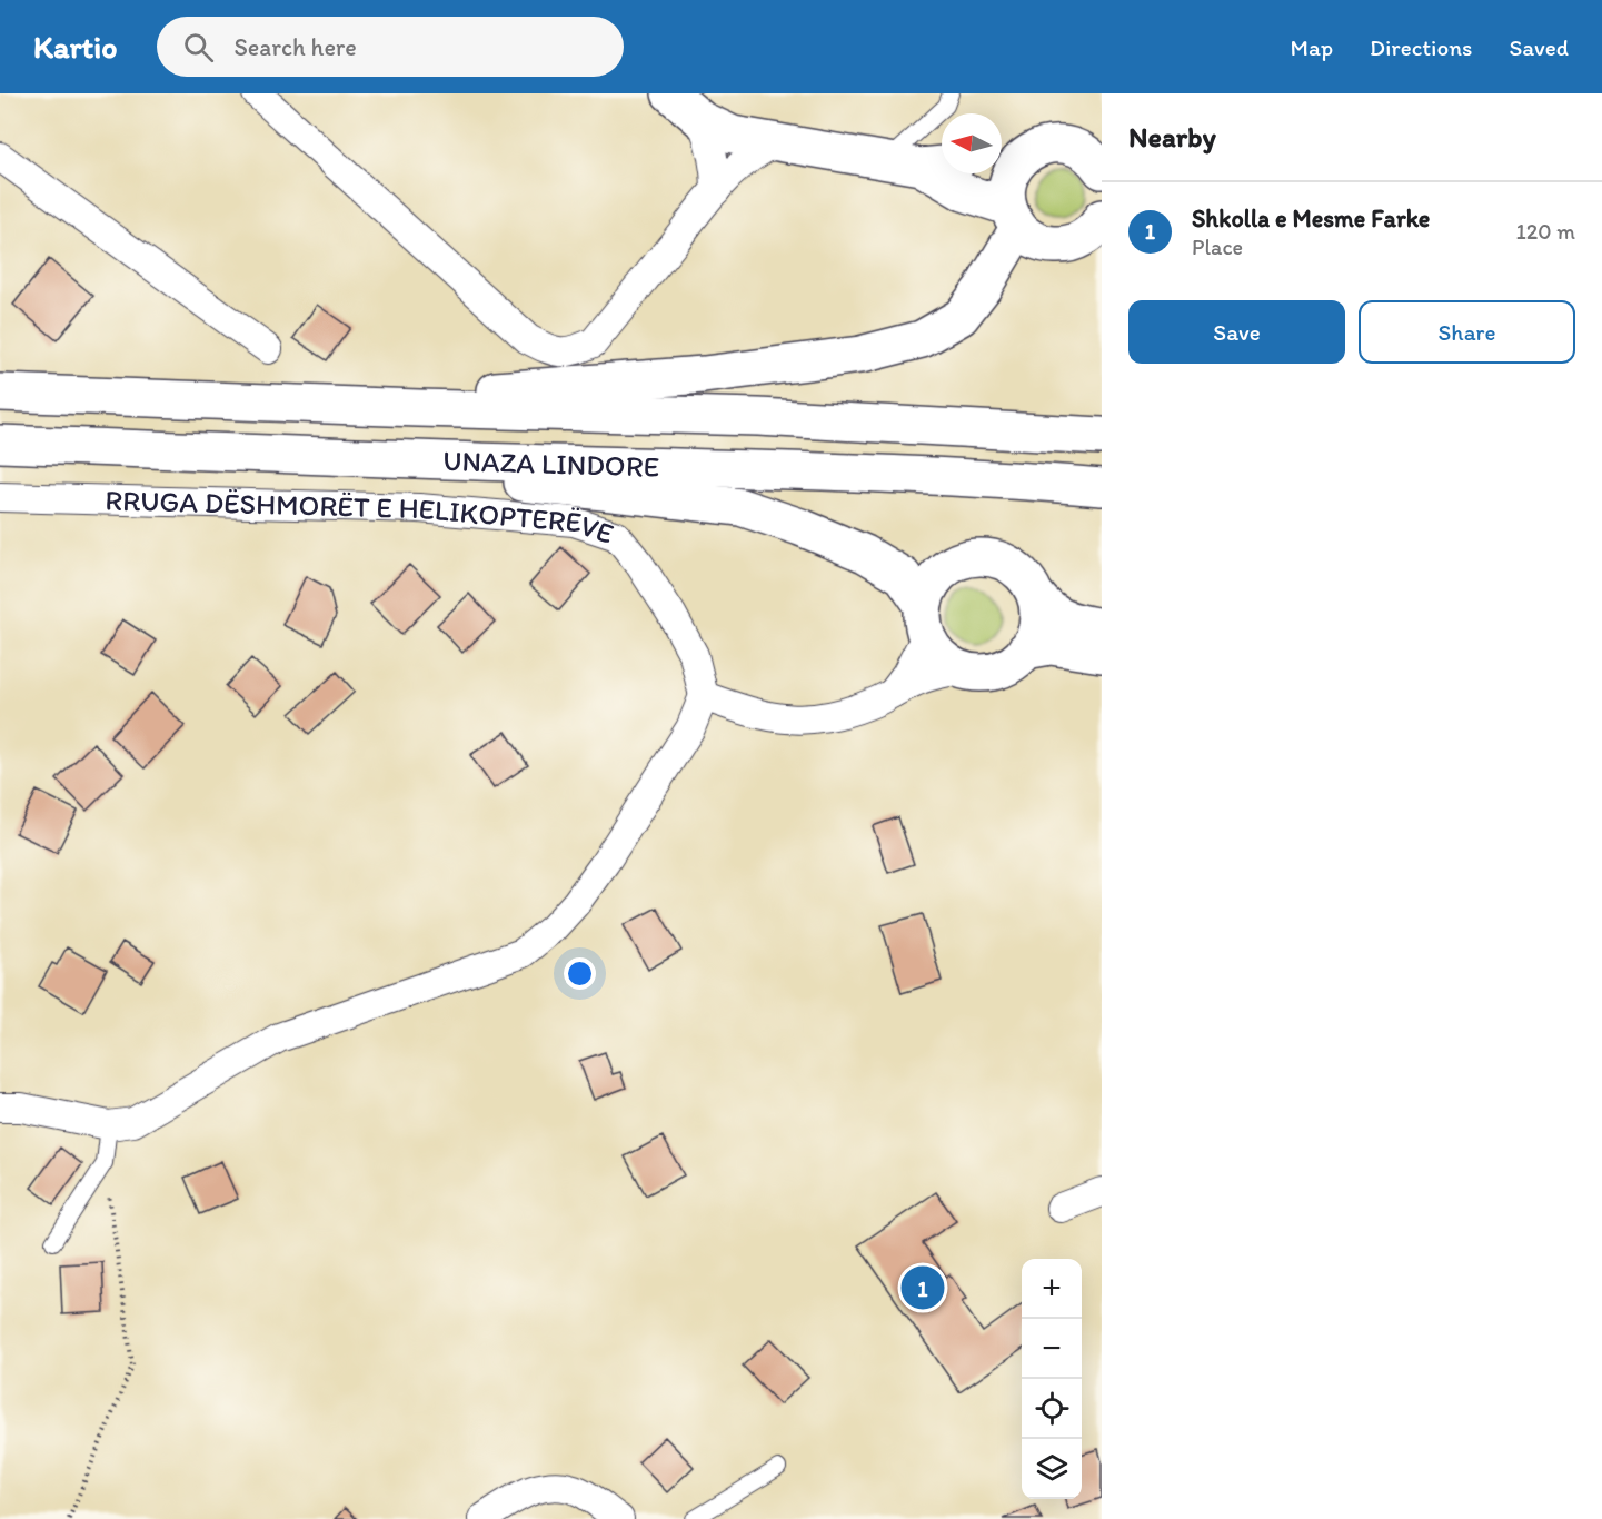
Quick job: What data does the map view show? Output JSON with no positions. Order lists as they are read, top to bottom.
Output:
{
  "streets": {
    "main road": ["UNAZA LINDORE"],
    "street": ["RRUGA DËSHMORËT E HELIKOPTERËVE"]
  },
  "north": "left",
  "page": {
    "header": "Kartio",
    "search": "Search here",
    "nav": ["Map", "Directions", "Saved"],
    "heading": "Nearby",
    "list": [
      {
        "mark": "1",
        "name": "Shkolla e Mesme Farke",
        "note": "Place",
        "value": "120 m"
      }
    ],
    "buttons": ["Save", "Share"],
    "map_buttons": ["+", "−"],
    "pins": "1"
  }
}
